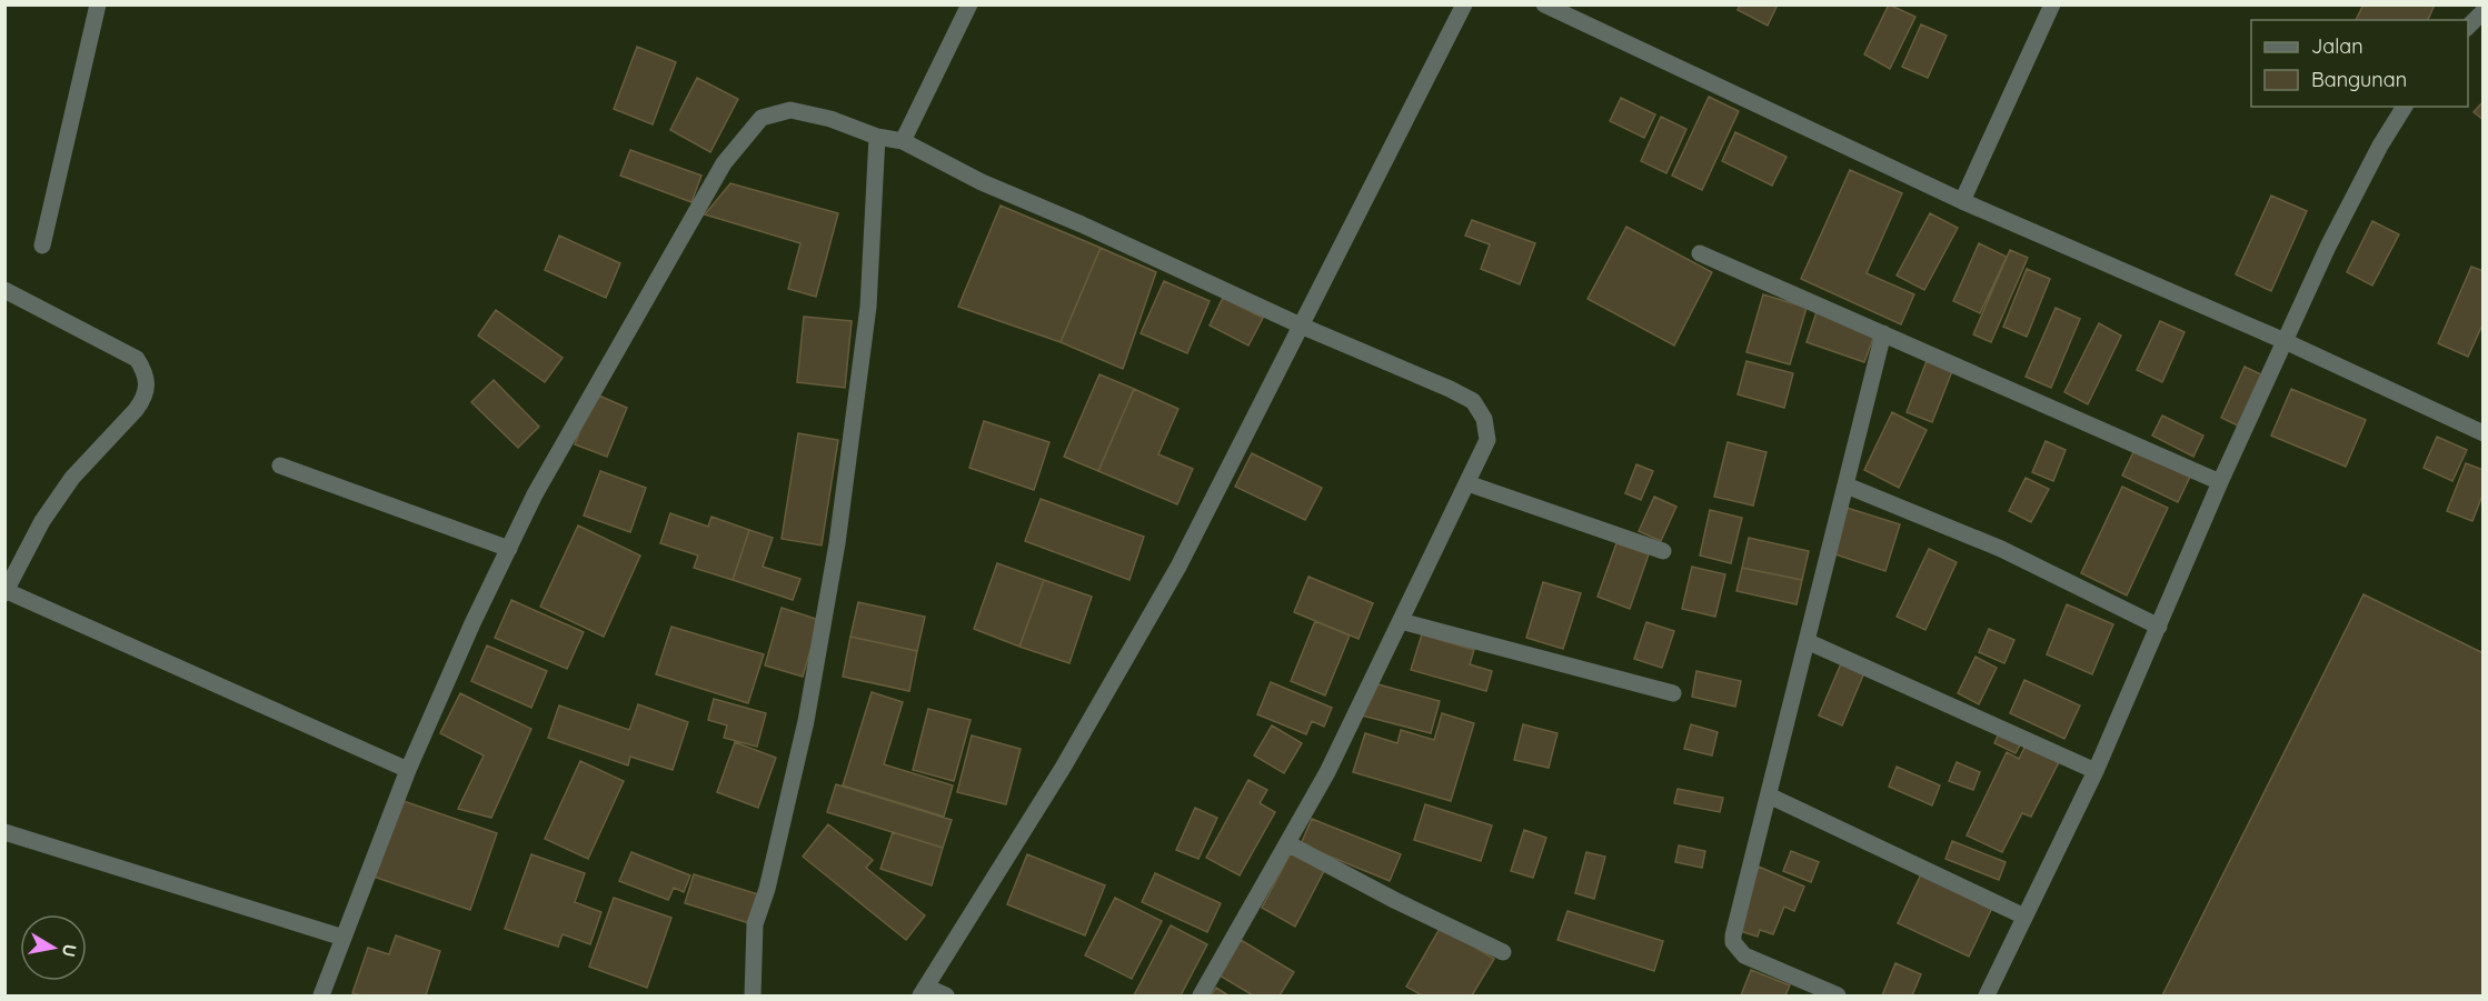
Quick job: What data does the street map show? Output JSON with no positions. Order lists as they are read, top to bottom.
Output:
{
  "legend": ["Jalan", "Bangunan"],
  "north": "right"
}
